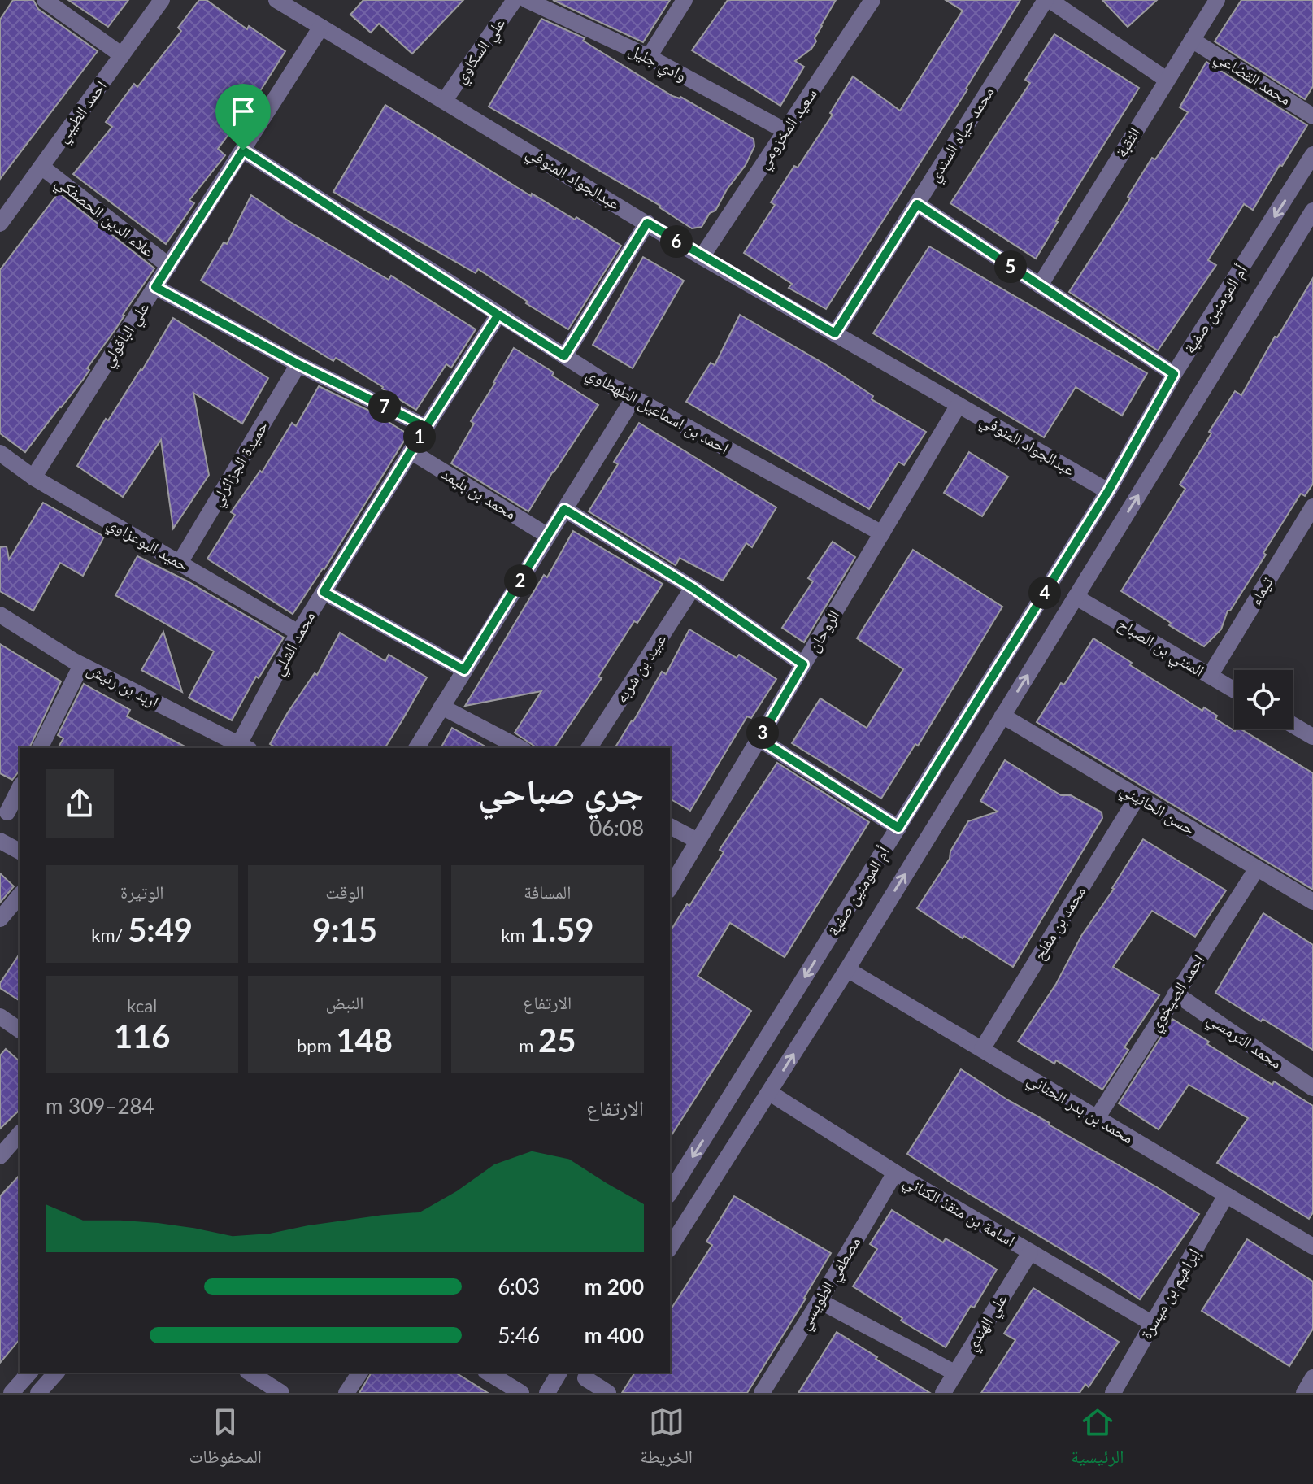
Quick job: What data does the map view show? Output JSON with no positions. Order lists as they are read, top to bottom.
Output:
{
  "streets": {
    "street": [
      "علي السكاوي",
      "وادي جليل",
      "محمد القضاعي",
      "احمد الطيبي",
      "سعيد المخزومي",
      "محمد حياه السندي",
      "الثقبة",
      "عبدالجواد المنوفي",
      "علاء الدين الحصفكي",
      "أم المومنين صفية",
      "علي الباقولي",
      "احمد بن اسماعيل الطهطاوي",
      "حميدة الجزائرلي",
      "محمد بن بليمد",
      "حميد البوعزاوي",
      "تيماء",
      "الروحان",
      "محمد الشلي",
      "المثني بن الصباح",
      "عبيد بن شربه",
      "اربد بن رنيش",
      "حسن الحانيني",
      "محمد بن مفلح",
      "احمد الصيخوي",
      "محمد الترمسي",
      "محمد بن بدر الحناني",
      "اسامة بن منقذ الكناني",
      "مصطفي الطويسي",
      "إبراهيم بن ميسرة",
      "علي الهندي"
    ]
  },
  "crossings": [
    ["علي السكاوي", "عبدالجواد المنوفي"],
    ["وادي جليل", "سعيد المخزومي"],
    ["محمد القضاعي", "الثقبة"],
    ["احمد الطيبي", "علاء الدين الحصفكي"],
    ["سعيد المخزومي", "عبدالجواد المنوفي"],
    ["محمد حياه السندي", "عبدالجواد المنوفي"],
    ["عبدالجواد المنوفي", "أم المومنين صفية"],
    ["عبدالجواد المنوفي", "علي الباقولي"],
    ["عبدالجواد المنوفي", "الروحان"],
    ["علاء الدين الحصفكي", "علي الباقولي"],
    ["أم المومنين صفية", "المثني بن الصباح"],
    ["أم المومنين صفية", "حسن الحانيني"],
    ["أم المومنين صفية", "محمد بن بدر الحناني"],
    ["أم المومنين صفية", "اسامة بن منقذ الكناني"],
    ["علي الباقولي", "احمد بن اسماعيل الطهطاوي"],
    ["علي الباقولي", "حميد البوعزاوي"],
    ["احمد بن اسماعيل الطهطاوي", "الروحان"],
    ["احمد بن اسماعيل الطهطاوي", "محمد الشلي"],
    ["حميدة الجزائرلي", "حميد البوعزاوي"],
    ["محمد بن بليمد", "محمد الشلي"],
    ["حميد البوعزاوي", "محمد الشلي"],
    ["تيماء", "المثني بن الصباح"],
    ["محمد الشلي", "اربد بن رنيش"],
    ["حسن الحانيني", "محمد بن مفلح"],
    ["حسن الحانيني", "احمد الصيخوي"],
    ["محمد بن مفلح", "محمد بن بدر الحناني"],
    ["احمد الصيخوي", "محمد الترمسي"],
    ["احمد الصيخوي", "محمد بن بدر الحناني"],
    ["محمد بن بدر الحناني", "إبراهيم بن ميسرة"],
    ["اسامة بن منقذ الكناني", "مصطفي الطويسي"],
    ["اسامة بن منقذ الكناني", "إبراهيم بن ميسرة"],
    ["اسامة بن منقذ الكناني", "علي الهندي"]
  ],
  "page": {
    "pins": [
      "6",
      "5",
      "7",
      "1",
      "2",
      "4",
      "3"
    ],
    "heading": ["جري صباحي", "06:08"],
    "stats": [
      ["المسافة", "1.59 km"],
      ["الوقت", "9:15"],
      ["الوتيرة", "5:49 /km"],
      ["الارتفاع", "25 m"],
      ["النبض", "148 bpm"],
      ["kcal", "116"]
    ],
    "chart": ["الارتفاع", "284–309 m"],
    "list": [
      {
        "name": "200 m",
        "note": "6:03"
      },
      {
        "name": "400 m",
        "note": "5:46"
      }
    ],
    "tabs": ["الرئيسية", "الخريطة", "المحفوظات"]
  }
}
